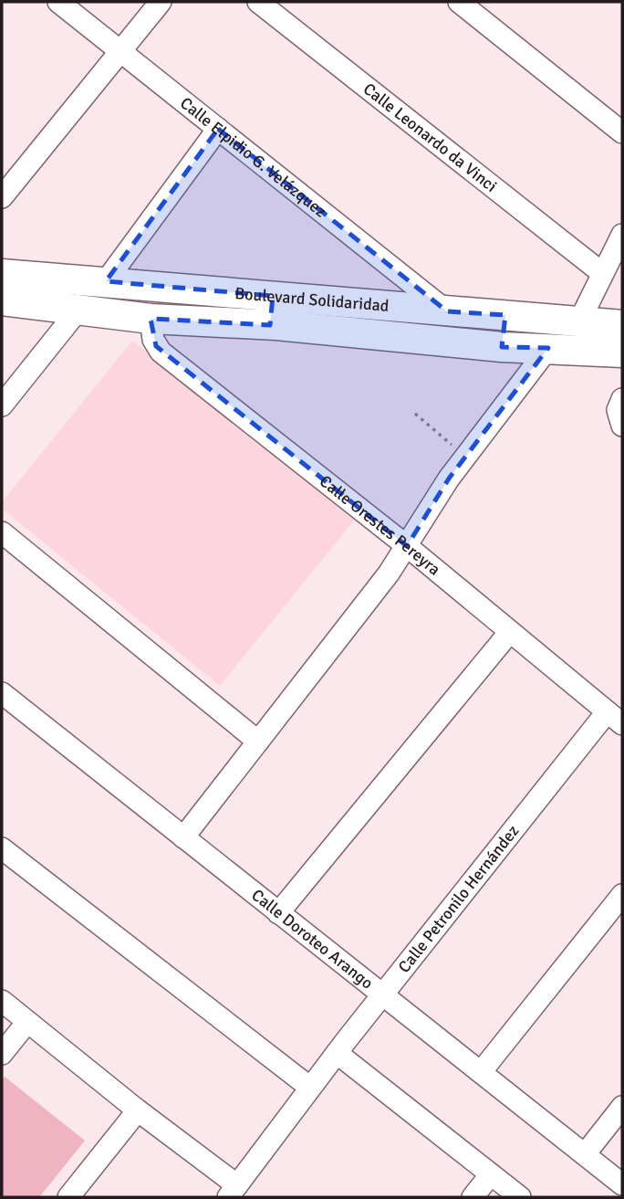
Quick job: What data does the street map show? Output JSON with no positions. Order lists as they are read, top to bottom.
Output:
{
  "streets": {
    "main road": ["Boulevard Solidaridad"],
    "street": [
      "Calle Leonardo da Vinci",
      "Calle Elpidio G. Velázquez",
      "Calle Orestes Pereyra",
      "Calle Petronilo Hernández",
      "Calle Doroteo Arango"
    ]
  },
  "crossings": [
    ["Calle Elpidio G. Velázquez", "Boulevard Solidaridad"],
    ["Boulevard Solidaridad", "Calle Orestes Pereyra"],
    ["Calle Orestes Pereyra", "Calle Petronilo Hernández"],
    ["Calle Petronilo Hernández", "Calle Doroteo Arango"]
  ]
}
